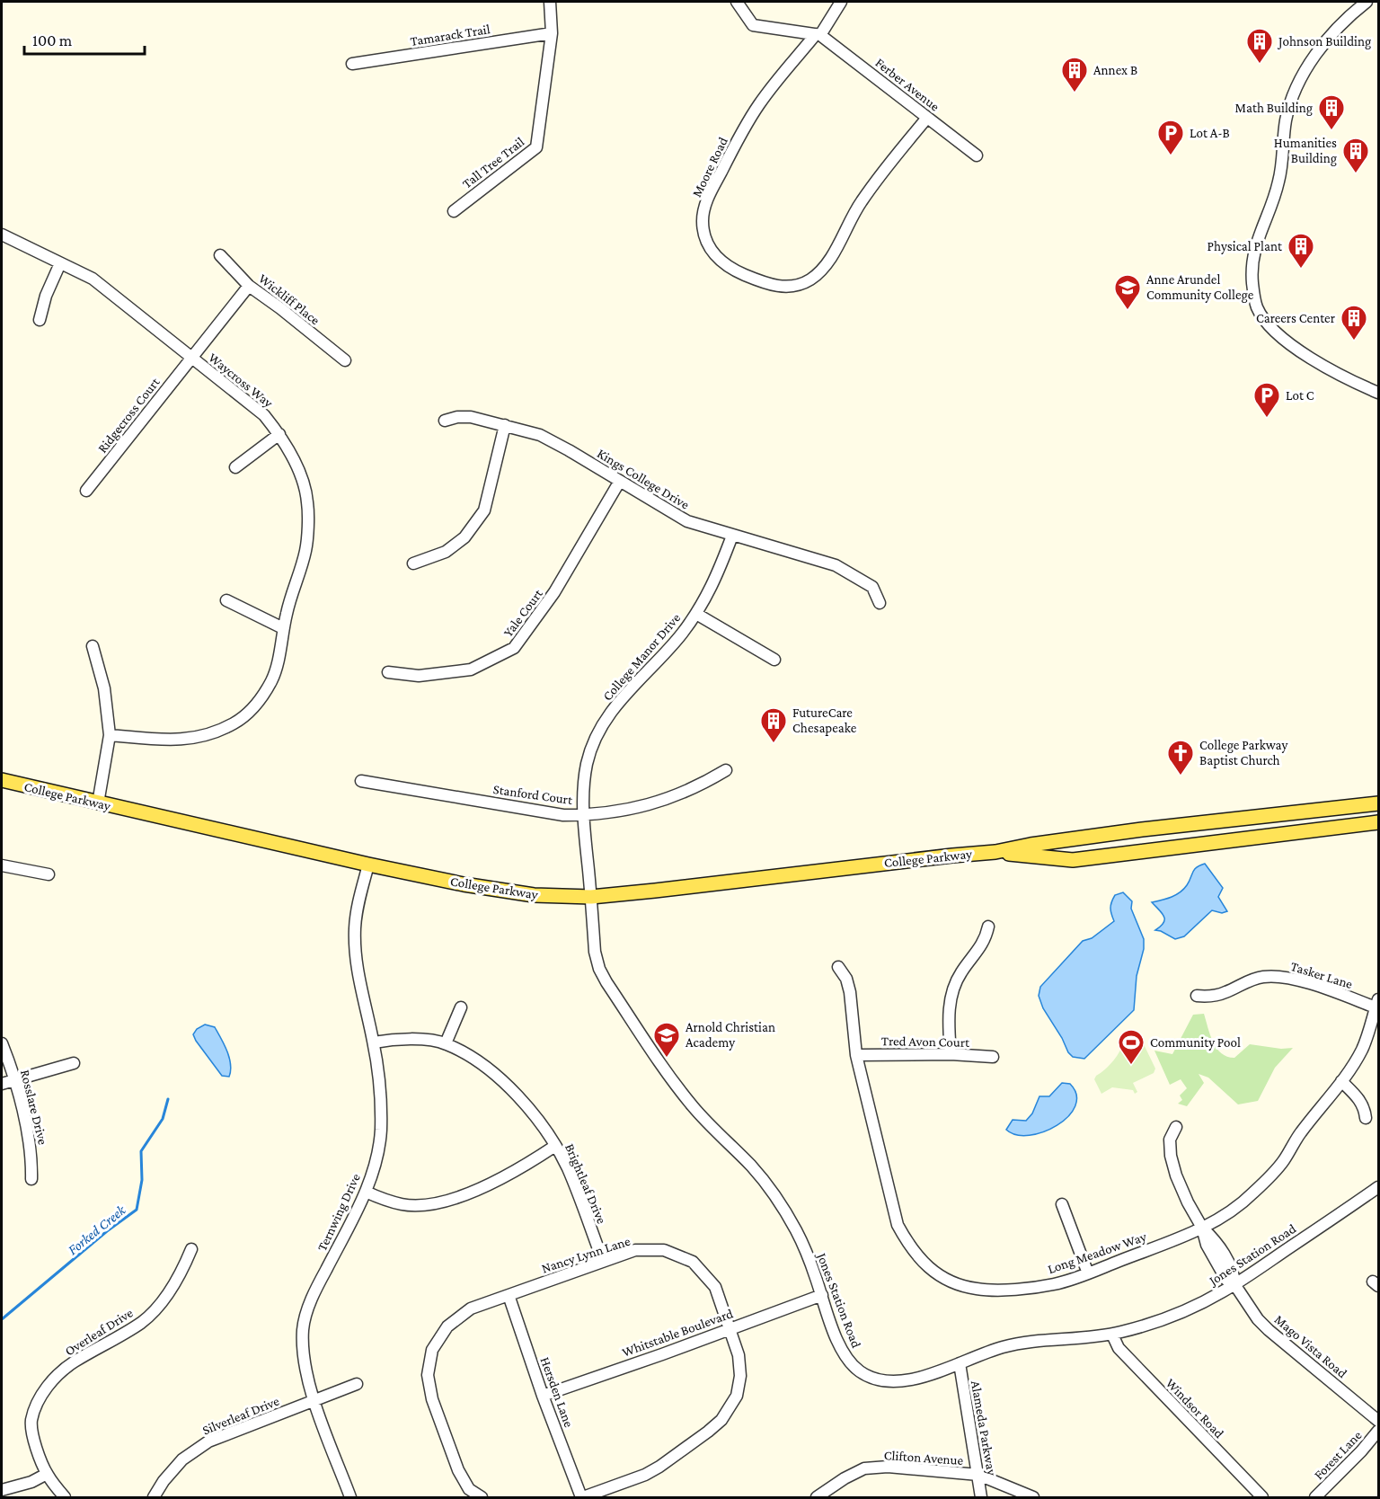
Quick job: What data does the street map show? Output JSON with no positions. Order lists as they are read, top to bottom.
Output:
{
  "streets": {
    "main road": ["College Parkway"],
    "street": [
      "Tamarack Trail",
      "Ferber Avenue",
      "Tall Tree Trail",
      "Moore Road",
      "Wickliff Place",
      "Waycross Way",
      "Ridgecross Court",
      "Kings College Drive",
      "Yale Court",
      "College Manor Drive",
      "Stanford Court",
      "Tasker Lane",
      "Tred Avon Court",
      "Rosslare Drive",
      "Brightleaf Drive",
      "Ternwing Drive",
      "Long Meadow Way",
      "Nancy Lynn Lane",
      "Jones Station Road",
      "Overleaf Drive",
      "Whitstable Boulevard",
      "Mago Vista Road",
      "Hersden Lane",
      "Windsor Road",
      "Silverleaf Drive",
      "Alameda Parkway",
      "Forest Lane",
      "Clifton Avenue"
    ]
  },
  "crossings": [
    ["Tamarack Trail", "Tall Tree Trail"],
    ["Ferber Avenue", "Moore Road"],
    ["Wickliff Place", "Ridgecross Court"],
    ["Waycross Way", "Ridgecross Court"],
    ["Kings College Drive", "Yale Court"],
    ["Kings College Drive", "College Manor Drive"],
    ["College Manor Drive", "Stanford Court"],
    ["College Manor Drive", "College Parkway"],
    ["College Manor Drive", "Jones Station Road"],
    ["College Parkway", "Ternwing Drive"],
    ["College Parkway", "Jones Station Road"],
    ["Tasker Lane", "Long Meadow Way"],
    ["Tred Avon Court", "Long Meadow Way"],
    ["Brightleaf Drive", "Ternwing Drive"],
    ["Brightleaf Drive", "Nancy Lynn Lane"],
    ["Ternwing Drive", "Silverleaf Drive"],
    ["Long Meadow Way", "Mago Vista Road"],
    ["Nancy Lynn Lane", "Whitstable Boulevard"],
    ["Nancy Lynn Lane", "Hersden Lane"],
    ["Jones Station Road", "Whitstable Boulevard"],
    ["Jones Station Road", "Mago Vista Road"],
    ["Jones Station Road", "Windsor Road"],
    ["Jones Station Road", "Alameda Parkway"],
    ["Whitstable Boulevard", "Hersden Lane"],
    ["Alameda Parkway", "Clifton Avenue"]
  ],
  "water": ["Forked Creek"],
  "places": {
    "building": [
      "Johnson Building",
      "Annex B",
      "Math Building",
      "Humanities Building",
      "Physical Plant",
      "Careers Center",
      "FutureCare Chesapeake"
    ],
    "parking": ["Lot A-B", "Lot C"],
    "school or university": ["Anne Arundel Community College", "Arnold Christian Academy"],
    "church": ["College Parkway Baptist Church"],
    "sports": ["Community Pool"]
  },
  "scale_bar": "100 m"
}
